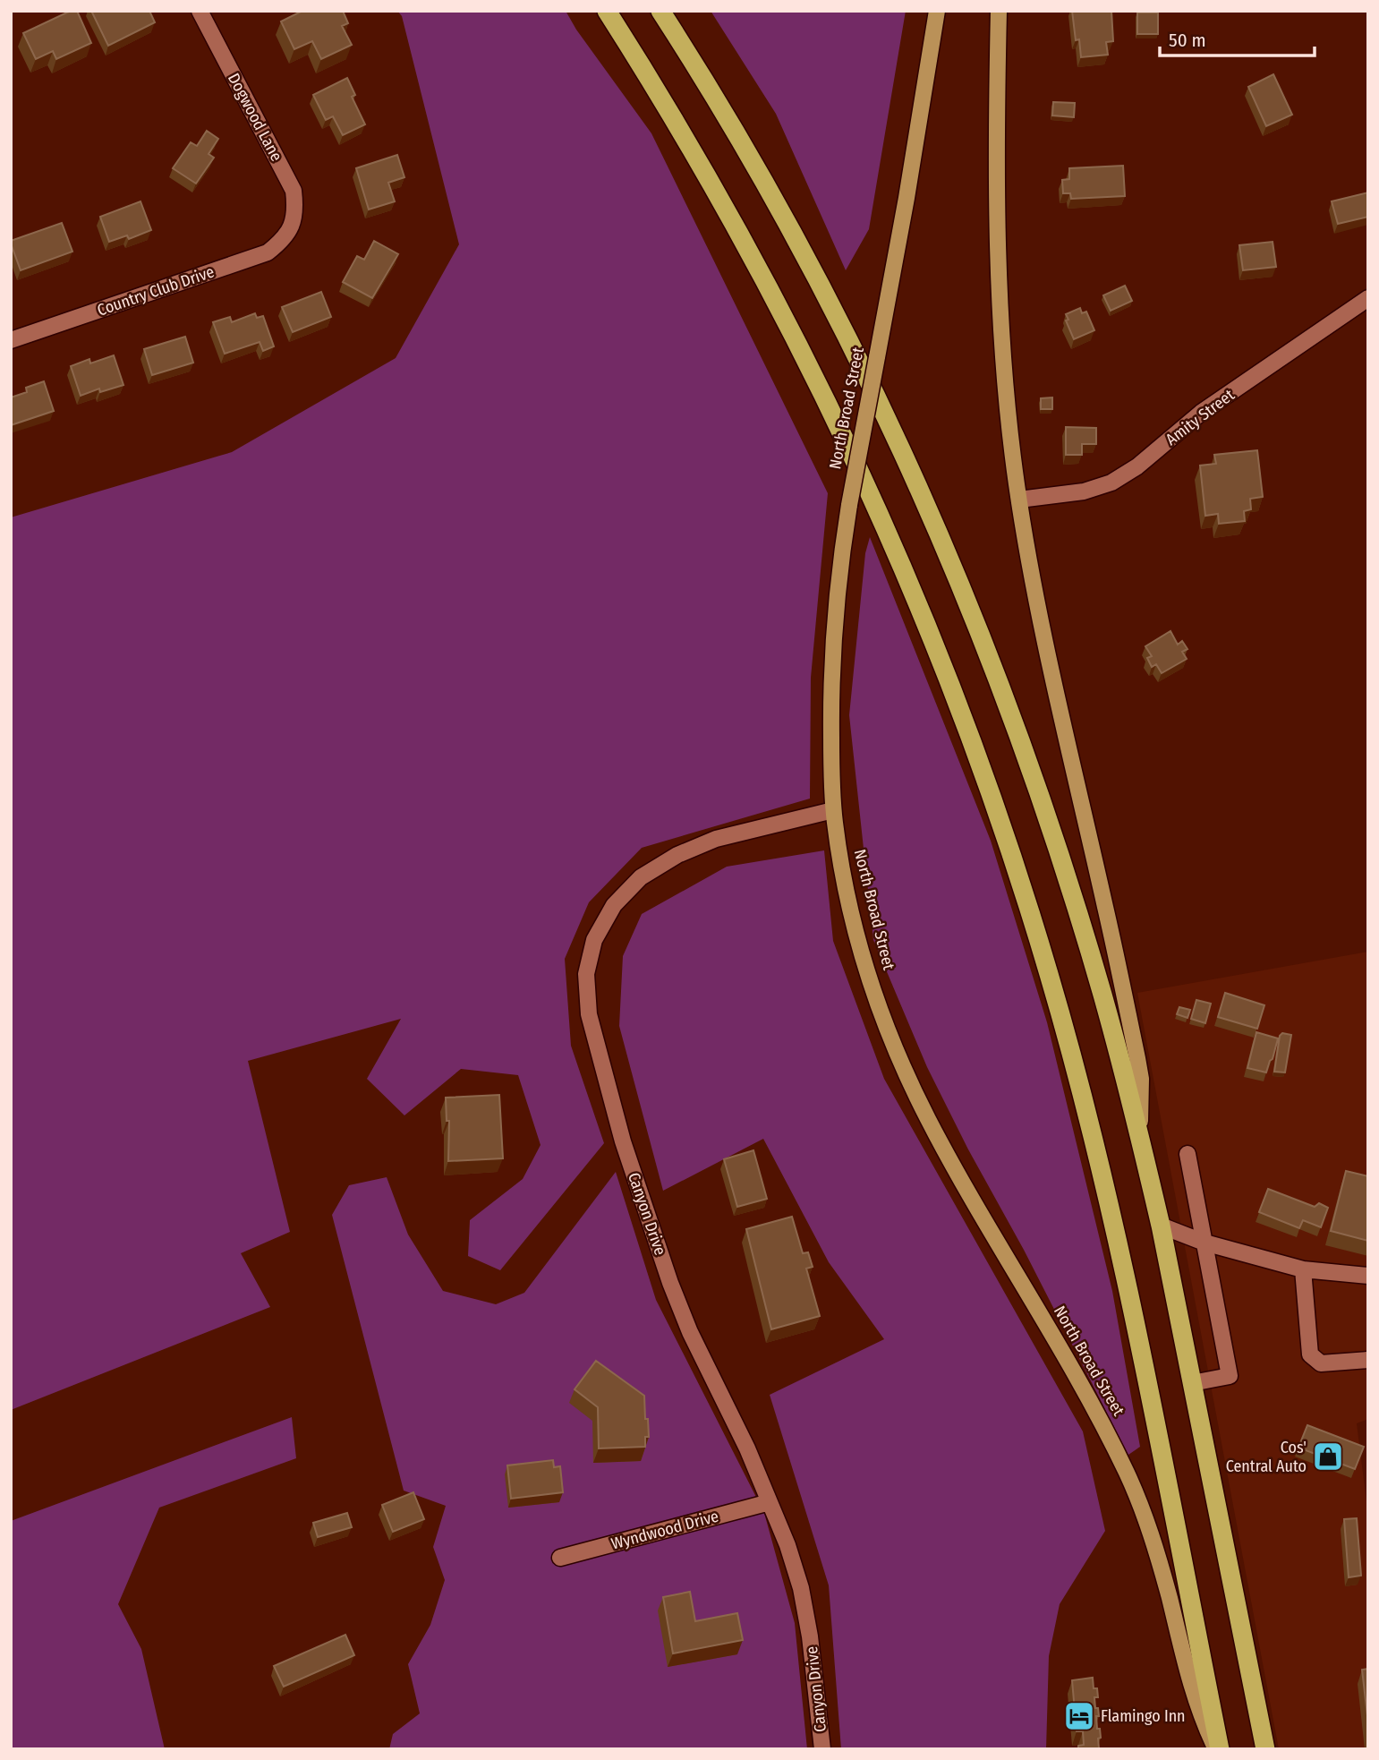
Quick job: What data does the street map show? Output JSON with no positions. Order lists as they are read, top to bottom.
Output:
{
  "streets": {
    "main road": ["North Broad Street"],
    "street": [
      "Dogwood Lane",
      "Country Club Drive",
      "Amity Street",
      "Canyon Drive",
      "Wyndwood Drive"
    ]
  },
  "crossings": [
    ["Dogwood Lane", "Country Club Drive"],
    ["North Broad Street", "Canyon Drive"],
    ["Canyon Drive", "Wyndwood Drive"]
  ],
  "places": {
    "shop": ["Cos' Central Auto"],
    "hotel": ["Flamingo Inn"]
  },
  "scale_bar": "50 m"
}
